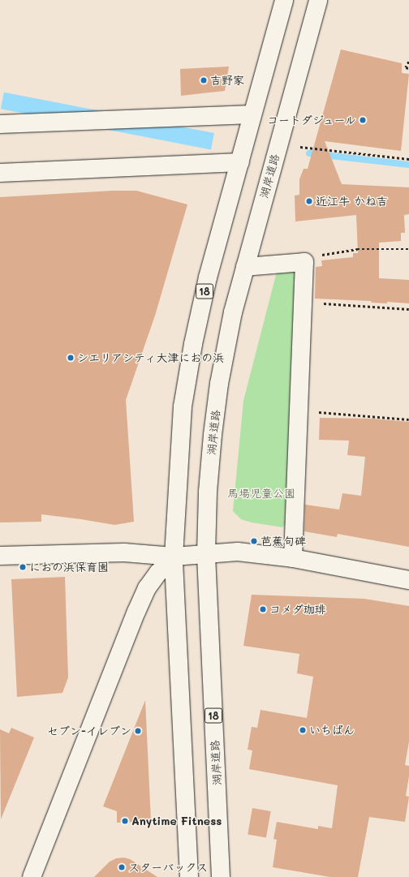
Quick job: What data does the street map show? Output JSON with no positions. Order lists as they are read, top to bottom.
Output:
{
  "streets": {
    "main road": ["湖岸道路", "18"]
  },
  "parks": ["馬場児童公園"],
  "places": [
    "吉野家",
    "コートダジュール",
    "近江牛 かね吉",
    "シエリアシティ大津におの浜",
    "芭蕉句碑",
    "におの浜保育園",
    "コメダ珈琲",
    "いちばん",
    "セブン-イレブン",
    "Anytime Fitness",
    "スターバックス"
  ]
}
